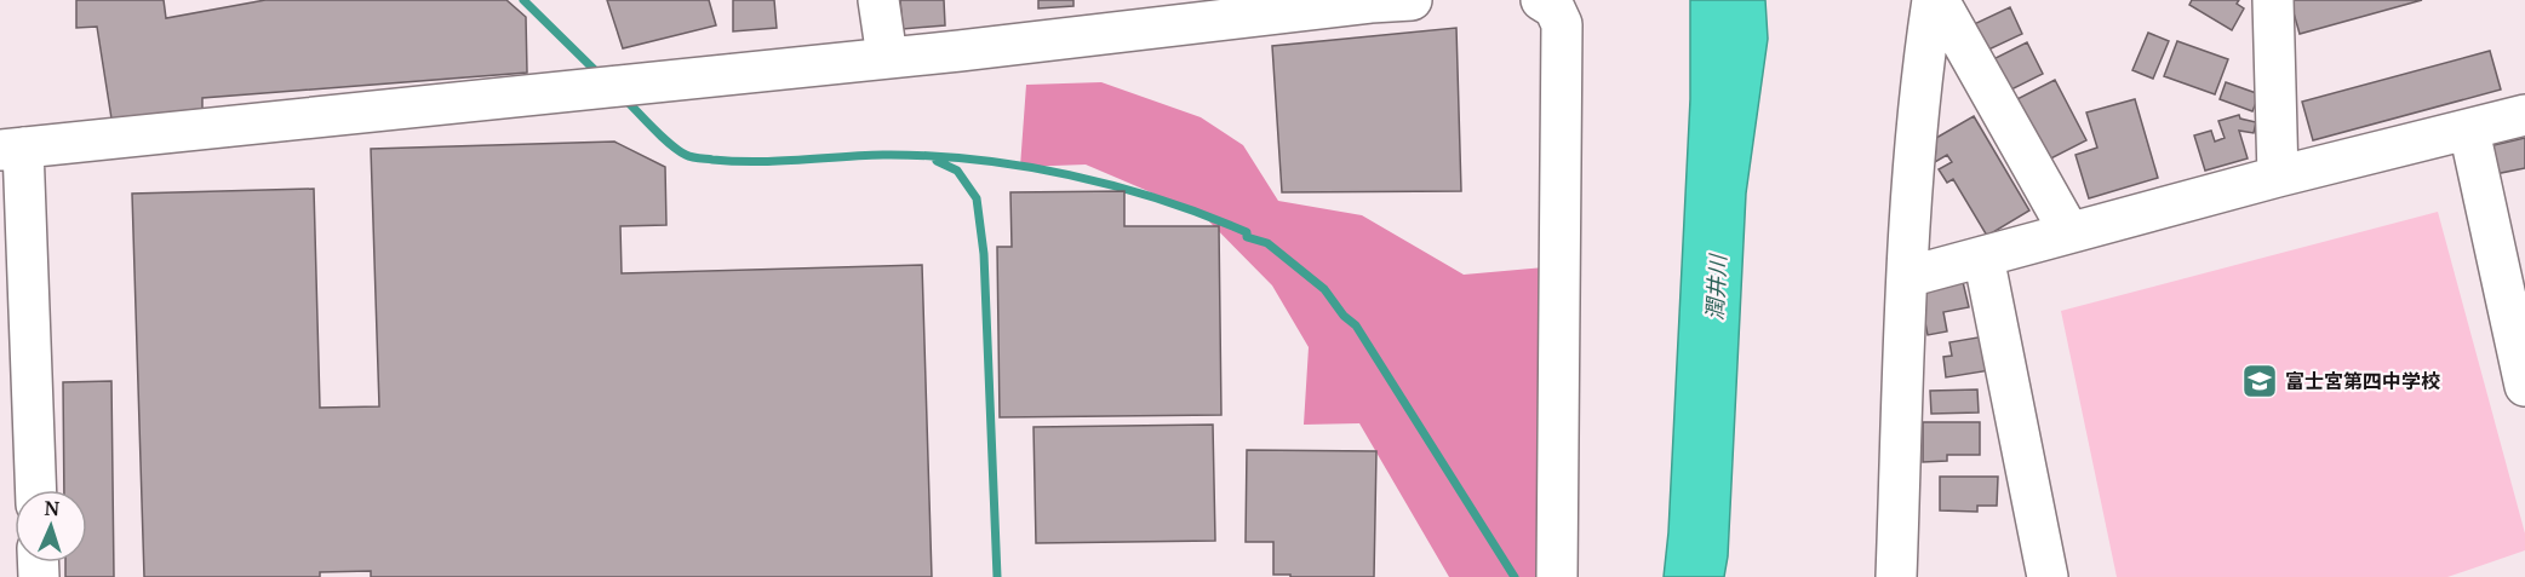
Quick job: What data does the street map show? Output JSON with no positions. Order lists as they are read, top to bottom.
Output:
{
  "water": ["潤井川"],
  "places": {
    "school or university": ["富士宮第四中学校"]
  },
  "north": "top"
}
